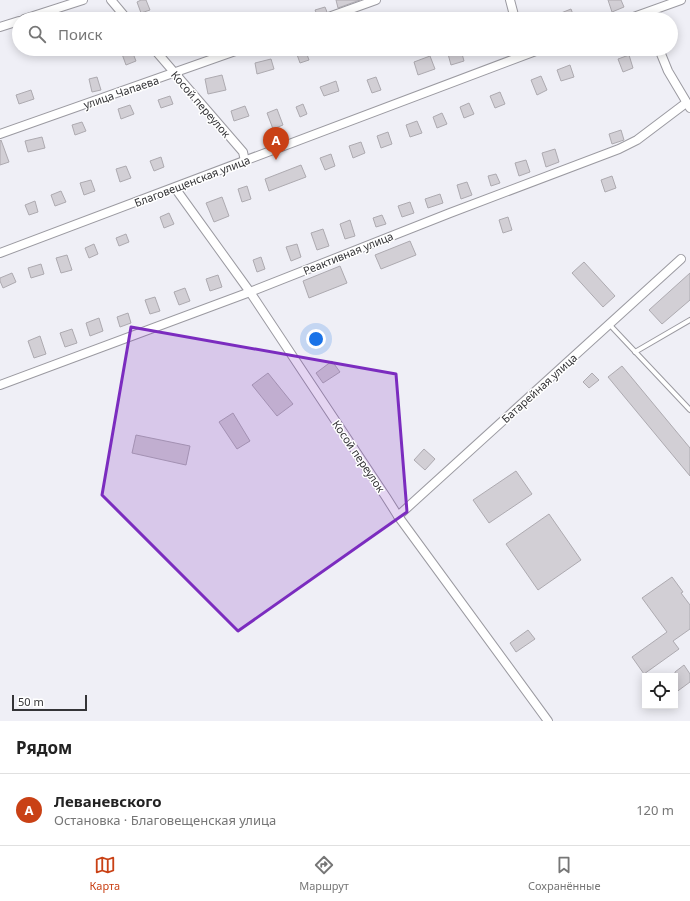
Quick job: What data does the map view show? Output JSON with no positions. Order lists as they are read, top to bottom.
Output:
{
  "streets": {
    "street": [
      "улица Чапаева",
      "Косой переулок",
      "Благовещенская улица",
      "Реактивная улица",
      "Батарейная улица"
    ]
  },
  "crossings": [
    ["улица Чапаева", "Косой переулок"],
    ["Косой переулок", "Благовещенская улица"],
    ["Косой переулок", "Реактивная улица"],
    ["Косой переулок", "Батарейная улица"]
  ],
  "scale_bar": "50 m",
  "page": {
    "search": "Поиск",
    "pins": "A",
    "scale": "50 m",
    "heading": "Рядом",
    "list": [
      {
        "mark": "A",
        "name": "Леваневского",
        "note": "Остановка · Благовещенская улица",
        "value": "120 m"
      }
    ],
    "nav": ["Карта", "Маршрут", "Сохранённые"]
  }
}
